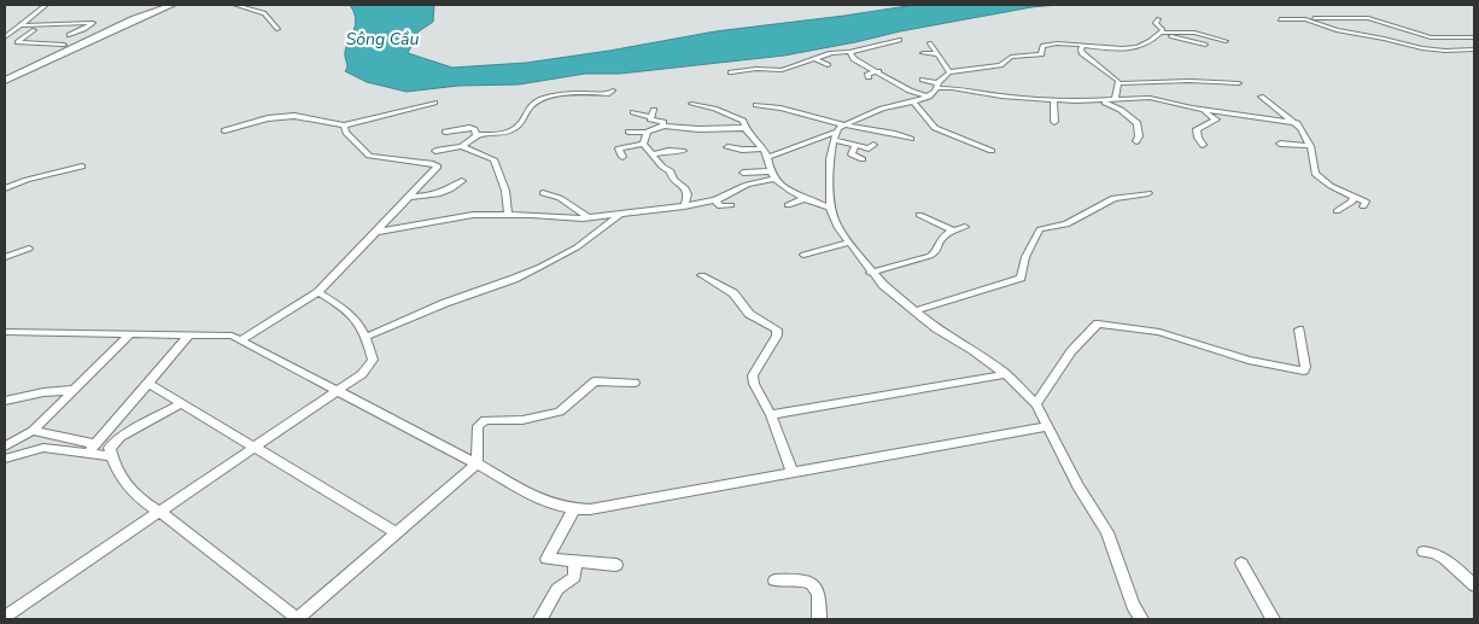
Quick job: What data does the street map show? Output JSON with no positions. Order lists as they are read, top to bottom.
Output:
{
  "water": ["Sông Cầu"]
}
